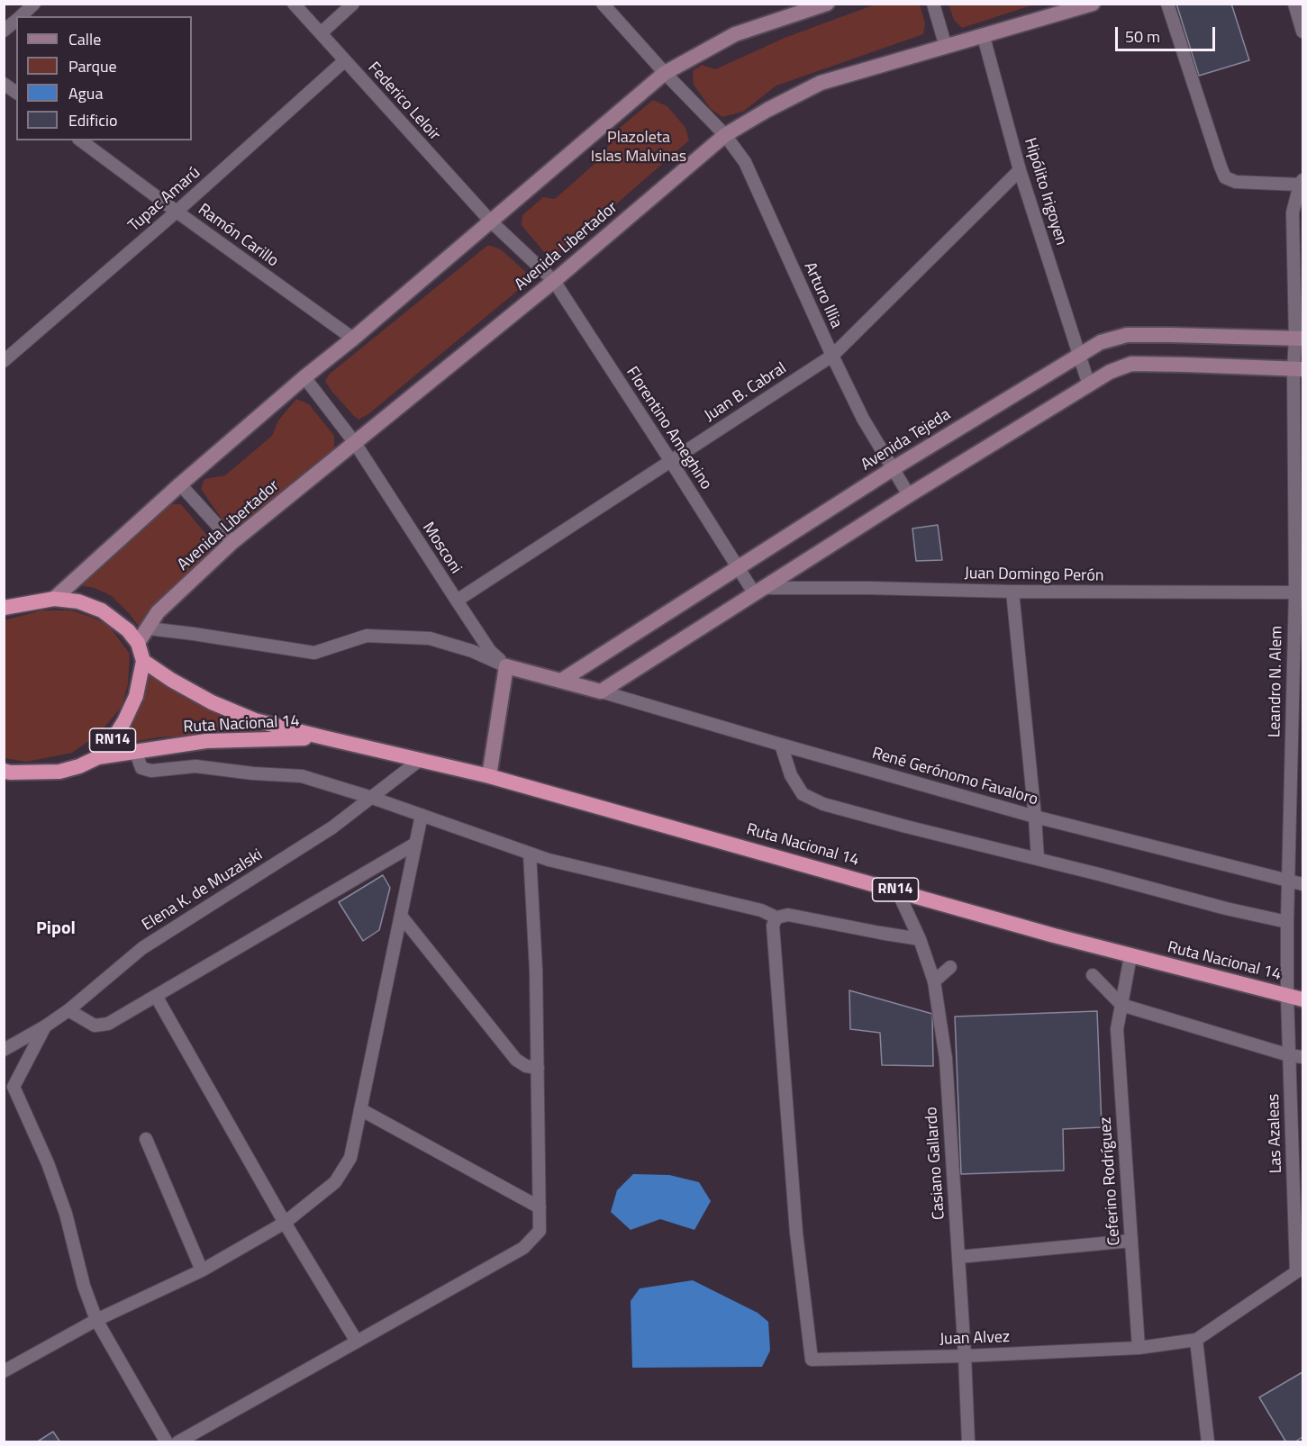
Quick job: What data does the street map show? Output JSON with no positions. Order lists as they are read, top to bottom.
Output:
{
  "streets": {
    "highway": ["Ruta Nacional 14", "RN14"],
    "main road": ["Avenida Libertador", "Avenida Tejeda"],
    "street": [
      "Federico Leloir",
      "Hipólito Irigoyen",
      "Tupac Amarú",
      "Ramón Carillo",
      "Arturo Illia",
      "Juan B. Cabral",
      "Florentino Ameghino",
      "Mosconi",
      "Juan Domingo Perón",
      "Leandro N. Alem",
      "René Gerónomo Favaloro",
      "Elena K. de Muzalski",
      "Las Azaleas",
      "Casiano Gallardo",
      "Ceferino Rodríguez",
      "Juan Alvez"
    ]
  },
  "crossings": [
    ["Federico Leloir", "Tupac Amarú"],
    ["Federico Leloir", "Avenida Libertador"],
    ["Federico Leloir", "Florentino Ameghino"],
    ["Hipólito Irigoyen", "Avenida Libertador"],
    ["Hipólito Irigoyen", "Juan B. Cabral"],
    ["Hipólito Irigoyen", "Avenida Tejeda"],
    ["Tupac Amarú", "Ramón Carillo"],
    ["Avenida Libertador", "Arturo Illia"],
    ["Avenida Libertador", "Florentino Ameghino"],
    ["Avenida Libertador", "Mosconi"],
    ["Avenida Libertador", "Ruta Nacional 14"],
    ["Arturo Illia", "Juan B. Cabral"],
    ["Arturo Illia", "Avenida Tejeda"],
    ["Juan B. Cabral", "Florentino Ameghino"],
    ["Juan B. Cabral", "Mosconi"],
    ["Florentino Ameghino", "Avenida Tejeda"],
    ["Florentino Ameghino", "Juan Domingo Perón"],
    ["Avenida Tejeda", "Leandro N. Alem"],
    ["Juan Domingo Perón", "Leandro N. Alem"],
    ["Leandro N. Alem", "Ruta Nacional 14"],
    ["Leandro N. Alem", "René Gerónomo Favaloro"],
    ["Leandro N. Alem", "Las Azaleas"],
    ["Ruta Nacional 14", "Elena K. de Muzalski"],
    ["Ruta Nacional 14", "Las Azaleas"],
    ["Ruta Nacional 14", "Casiano Gallardo"],
    ["Ruta Nacional 14", "Ceferino Rodríguez"],
    ["Casiano Gallardo", "Juan Alvez"],
    ["Ceferino Rodríguez", "Juan Alvez"]
  ],
  "districts": ["Pipol"],
  "parks": ["Plazoleta Islas Malvinas"],
  "legend": [
    "Calle",
    "Parque",
    "Agua",
    "Edificio"
  ],
  "scale_bar": "50 m"
}
